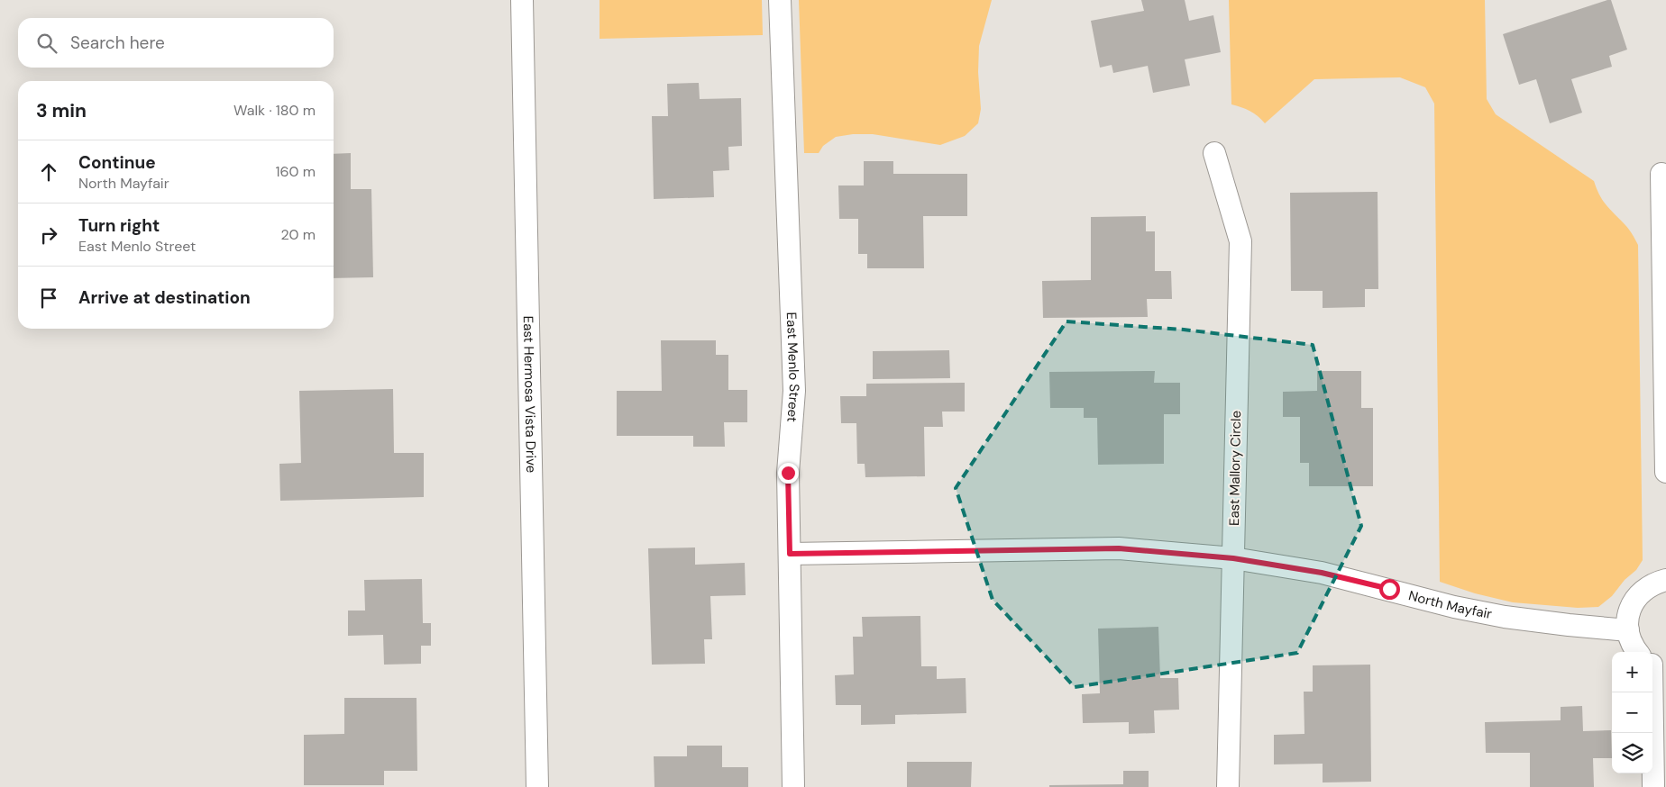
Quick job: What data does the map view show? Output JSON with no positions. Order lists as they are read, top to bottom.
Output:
{
  "streets": {
    "street": [
      "East Menlo Street",
      "East Hermosa Vista Drive",
      "East Mallory Circle",
      "North Mayfair"
    ]
  },
  "crossings": [
    ["East Menlo Street", "North Mayfair"],
    ["East Mallory Circle", "North Mayfair"]
  ],
  "page": {
    "search": "Search here",
    "heading": ["3 min", "Walk · 180 m"],
    "list": [
      ["Continue", "North Mayfair", "160 m"],
      ["Turn right", "East Menlo Street", "20 m"],
      "Arrive at destination"
    ],
    "map_buttons": ["+", "−"]
  }
}
